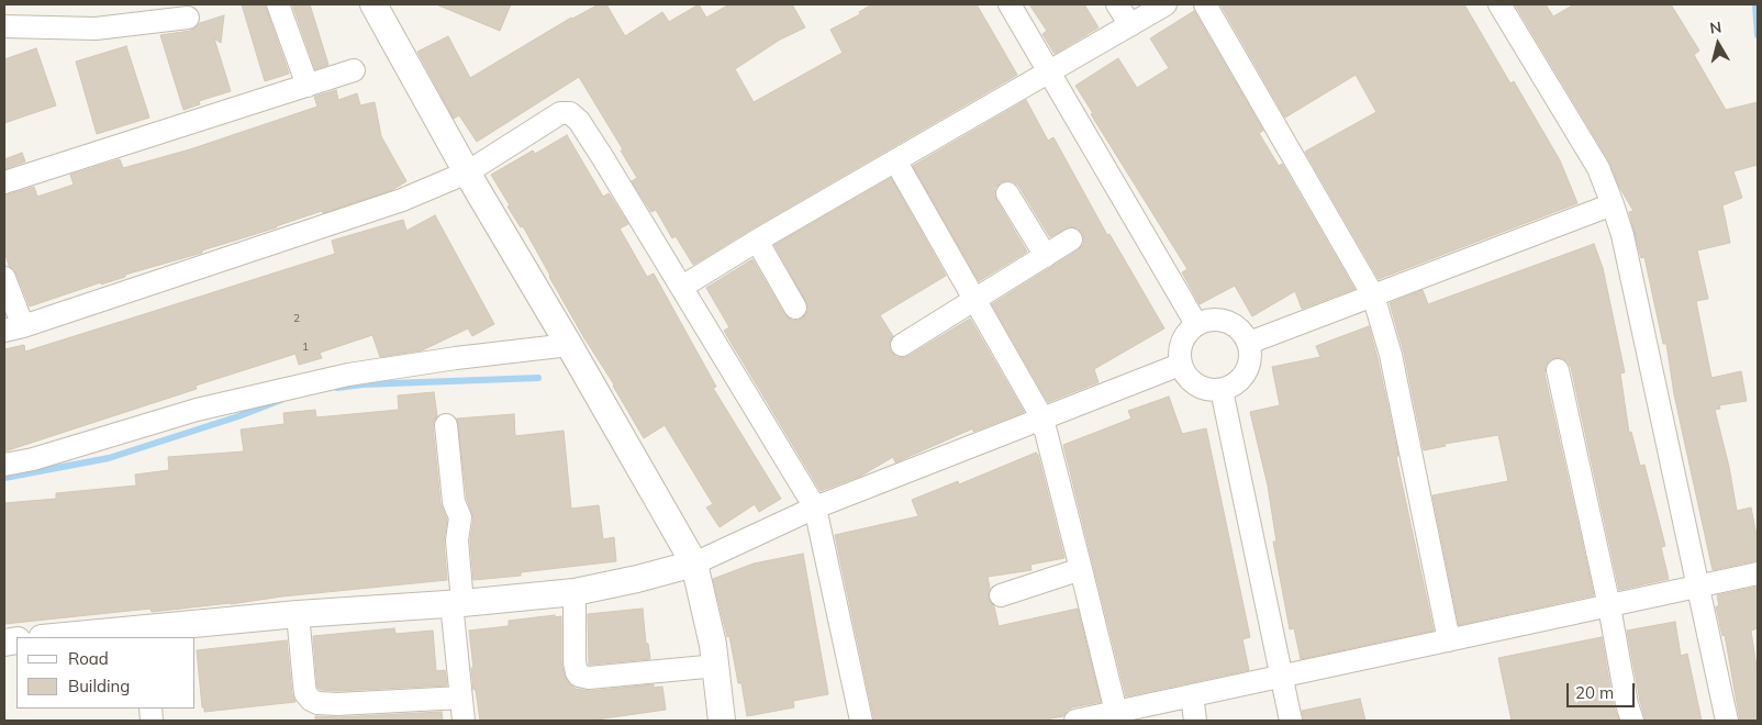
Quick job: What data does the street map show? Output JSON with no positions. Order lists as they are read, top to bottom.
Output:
{
  "house_numbers": ["2", "1"],
  "legend": ["Road", "Building"],
  "scale_bar": "20 m",
  "north": "top"
}
